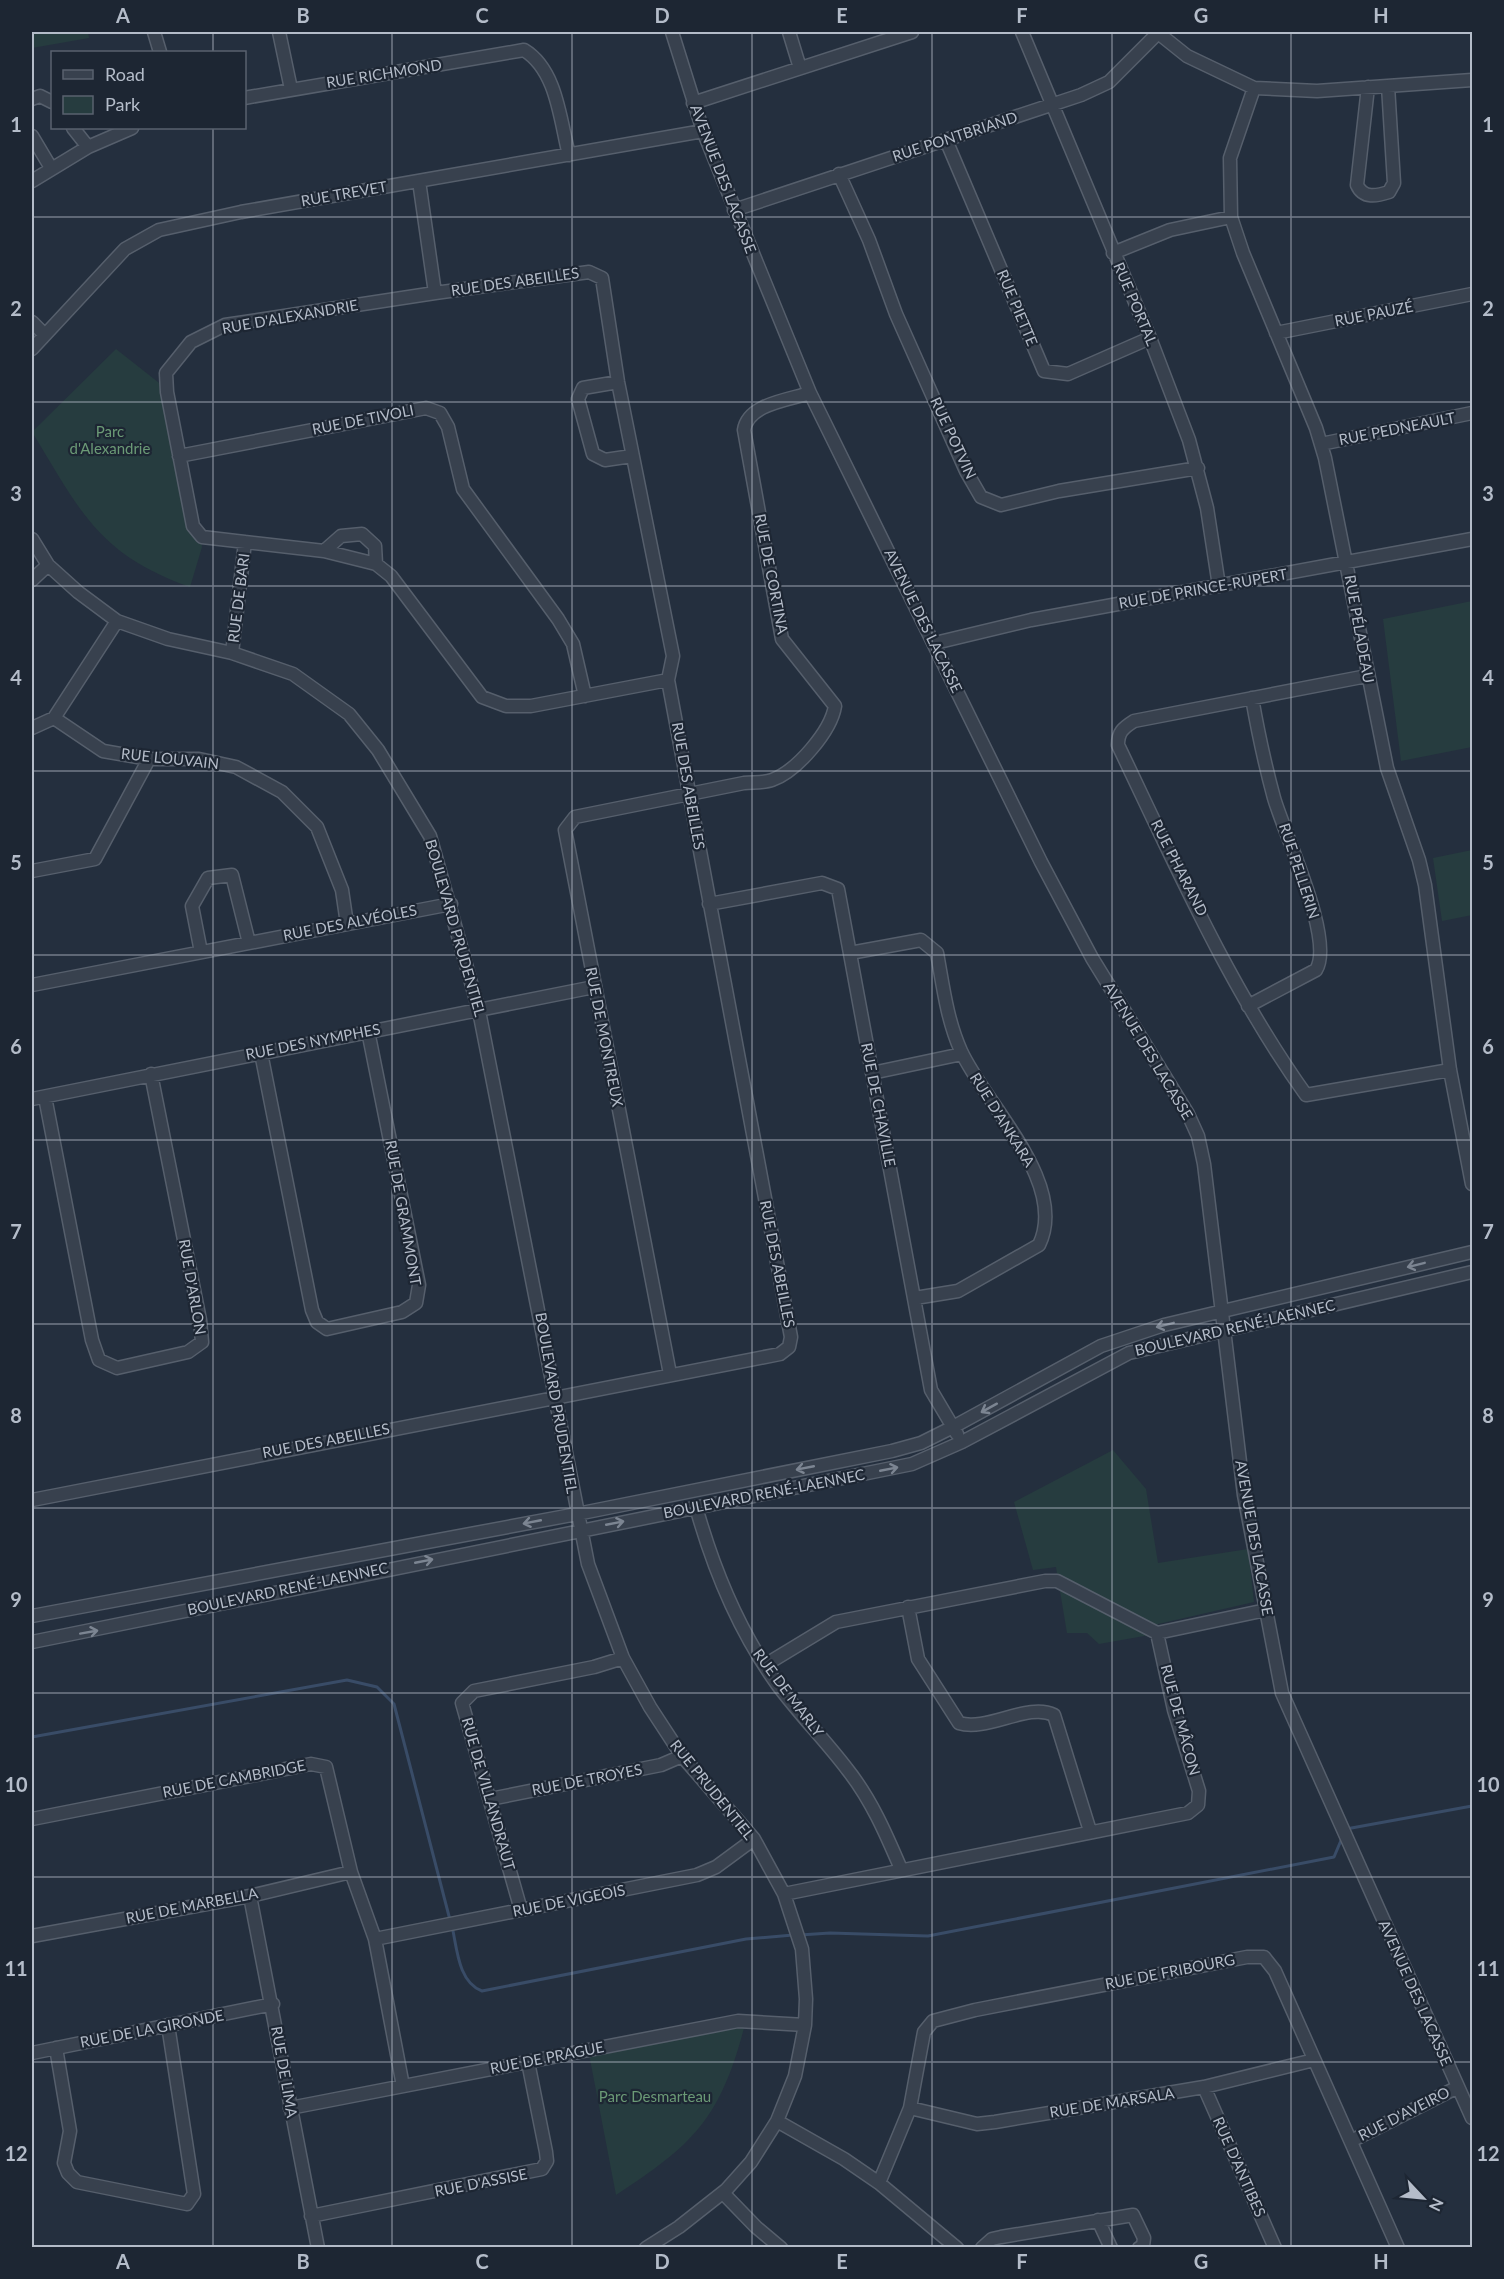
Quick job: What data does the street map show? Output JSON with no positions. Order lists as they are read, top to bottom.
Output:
{
  "streets": {
    "street": [
      "RUE RICHMOND",
      "RUE PONTBRIAND",
      "AVENUE DES LACASSE",
      "RUE TREVET",
      "RUE DES ABEILLES",
      "RUE PORTAL",
      "RUE PIETTE",
      "RUE PAUZÉ",
      "RUE D'ALEXANDRIE",
      "RUE DE TIVOLI",
      "RUE PEDNEAULT",
      "RUE POTVIN",
      "RUE DE CORTINA",
      "RUE DE PRINCE-RUPERT",
      "RUE DE BARI",
      "RUE PÉLADEAU",
      "RUE LOUVAIN",
      "RUE PHARAND",
      "RUE PELLERIN",
      "RUE DES ALVÉOLES",
      "BOULEVARD PRUDENTIEL",
      "RUE DE MONTREUX",
      "RUE DES NYMPHES",
      "RUE DE CHAVILLE",
      "RUE D'ANKARA",
      "RUE DE GRAMMONT",
      "RUE D'ARLON",
      "BOULEVARD RENÉ-LAENNEC",
      "RUE DE MARLY",
      "RUE DE MÂCON",
      "RUE DE CAMBRIDGE",
      "RUE DE TROYES",
      "RUE PRUDENTIEL",
      "RUE DE VILLANDRAUT",
      "RUE DE VIGEOIS",
      "RUE DE MARBELLA",
      "RUE DE FRIBOURG",
      "RUE DE LA GIRONDE",
      "RUE DE PRAGUE",
      "RUE DE LIMA",
      "RUE DE MARSALA",
      "RUE D'AVEIRO",
      "RUE D'ANTIBES",
      "RUE D'ASSISE"
    ]
  },
  "crossings": [
    ["RUE RICHMOND", "RUE TREVET"],
    ["RUE PONTBRIAND", "AVENUE DES LACASSE"],
    ["RUE PONTBRIAND", "RUE PORTAL"],
    ["RUE PONTBRIAND", "RUE PIETTE"],
    ["RUE PONTBRIAND", "RUE POTVIN"],
    ["AVENUE DES LACASSE", "RUE TREVET"],
    ["AVENUE DES LACASSE", "RUE DE CORTINA"],
    ["AVENUE DES LACASSE", "RUE DE PRINCE-RUPERT"],
    ["AVENUE DES LACASSE", "BOULEVARD RENÉ-LAENNEC"],
    ["AVENUE DES LACASSE", "RUE D'AVEIRO"],
    ["RUE TREVET", "RUE DES ABEILLES"],
    ["RUE DES ABEILLES", "RUE D'ALEXANDRIE"],
    ["RUE DES ABEILLES", "RUE DE CORTINA"],
    ["RUE DES ABEILLES", "BOULEVARD PRUDENTIEL"],
    ["RUE DES ABEILLES", "RUE DE MONTREUX"],
    ["RUE DES ABEILLES", "RUE DE CHAVILLE"],
    ["RUE PORTAL", "RUE PIETTE"],
    ["RUE PORTAL", "RUE POTVIN"],
    ["RUE PORTAL", "RUE DE PRINCE-RUPERT"],
    ["RUE PAUZÉ", "RUE PÉLADEAU"],
    ["RUE D'ALEXANDRIE", "RUE DE TIVOLI"],
    ["RUE D'ALEXANDRIE", "RUE DE BARI"],
    ["RUE PEDNEAULT", "RUE PÉLADEAU"],
    ["RUE DE CORTINA", "RUE DE MONTREUX"],
    ["RUE DE PRINCE-RUPERT", "RUE PÉLADEAU"],
    ["RUE DE BARI", "BOULEVARD PRUDENTIEL"],
    ["RUE PÉLADEAU", "RUE PHARAND"],
    ["RUE LOUVAIN", "RUE DES ALVÉOLES"],
    ["RUE PHARAND", "RUE PELLERIN"],
    ["RUE DES ALVÉOLES", "BOULEVARD PRUDENTIEL"],
    ["BOULEVARD PRUDENTIEL", "RUE DES NYMPHES"],
    ["BOULEVARD PRUDENTIEL", "BOULEVARD RENÉ-LAENNEC"],
    ["BOULEVARD PRUDENTIEL", "RUE PRUDENTIEL"],
    ["RUE DE MONTREUX", "RUE DES NYMPHES"],
    ["RUE DES NYMPHES", "RUE DE GRAMMONT"],
    ["RUE DES NYMPHES", "RUE D'ARLON"],
    ["RUE DE CHAVILLE", "RUE D'ANKARA"],
    ["RUE DE CHAVILLE", "BOULEVARD RENÉ-LAENNEC"],
    ["BOULEVARD RENÉ-LAENNEC", "RUE DE MARLY"],
    ["BOULEVARD RENÉ-LAENNEC", "RUE PRUDENTIEL"],
    ["RUE DE MARLY", "RUE DE MÂCON"],
    ["RUE DE MÂCON", "RUE PRUDENTIEL"],
    ["RUE DE CAMBRIDGE", "RUE DE VIGEOIS"],
    ["RUE DE CAMBRIDGE", "RUE DE MARBELLA"],
    ["RUE DE CAMBRIDGE", "RUE DE PRAGUE"],
    ["RUE DE TROYES", "RUE PRUDENTIEL"],
    ["RUE DE TROYES", "RUE DE VILLANDRAUT"],
    ["RUE PRUDENTIEL", "RUE DE VILLANDRAUT"],
    ["RUE PRUDENTIEL", "RUE DE VIGEOIS"],
    ["RUE PRUDENTIEL", "RUE DE PRAGUE"],
    ["RUE DE VILLANDRAUT", "RUE DE VIGEOIS"],
    ["RUE DE MARBELLA", "RUE DE LIMA"],
    ["RUE DE FRIBOURG", "RUE DE MARSALA"],
    ["RUE DE FRIBOURG", "RUE D'AVEIRO"],
    ["RUE DE LA GIRONDE", "RUE DE LIMA"],
    ["RUE DE PRAGUE", "RUE DE LIMA"],
    ["RUE DE PRAGUE", "RUE D'ASSISE"],
    ["RUE DE LIMA", "RUE D'ASSISE"],
    ["RUE DE MARSALA", "RUE D'ANTIBES"]
  ],
  "parks": ["Parc d'Alexandrie", "Parc Desmarteau"],
  "legend": ["Road", "Park"],
  "north": "bottom right",
  "grid": {
    "columns": [
      "A",
      "B",
      "C",
      "D",
      "E",
      "F",
      "G",
      "H"
    ],
    "rows": [
      "1",
      "2",
      "3",
      "4",
      "5",
      "6",
      "7",
      "8",
      "9",
      "10",
      "11",
      "12"
    ]
  }
}
